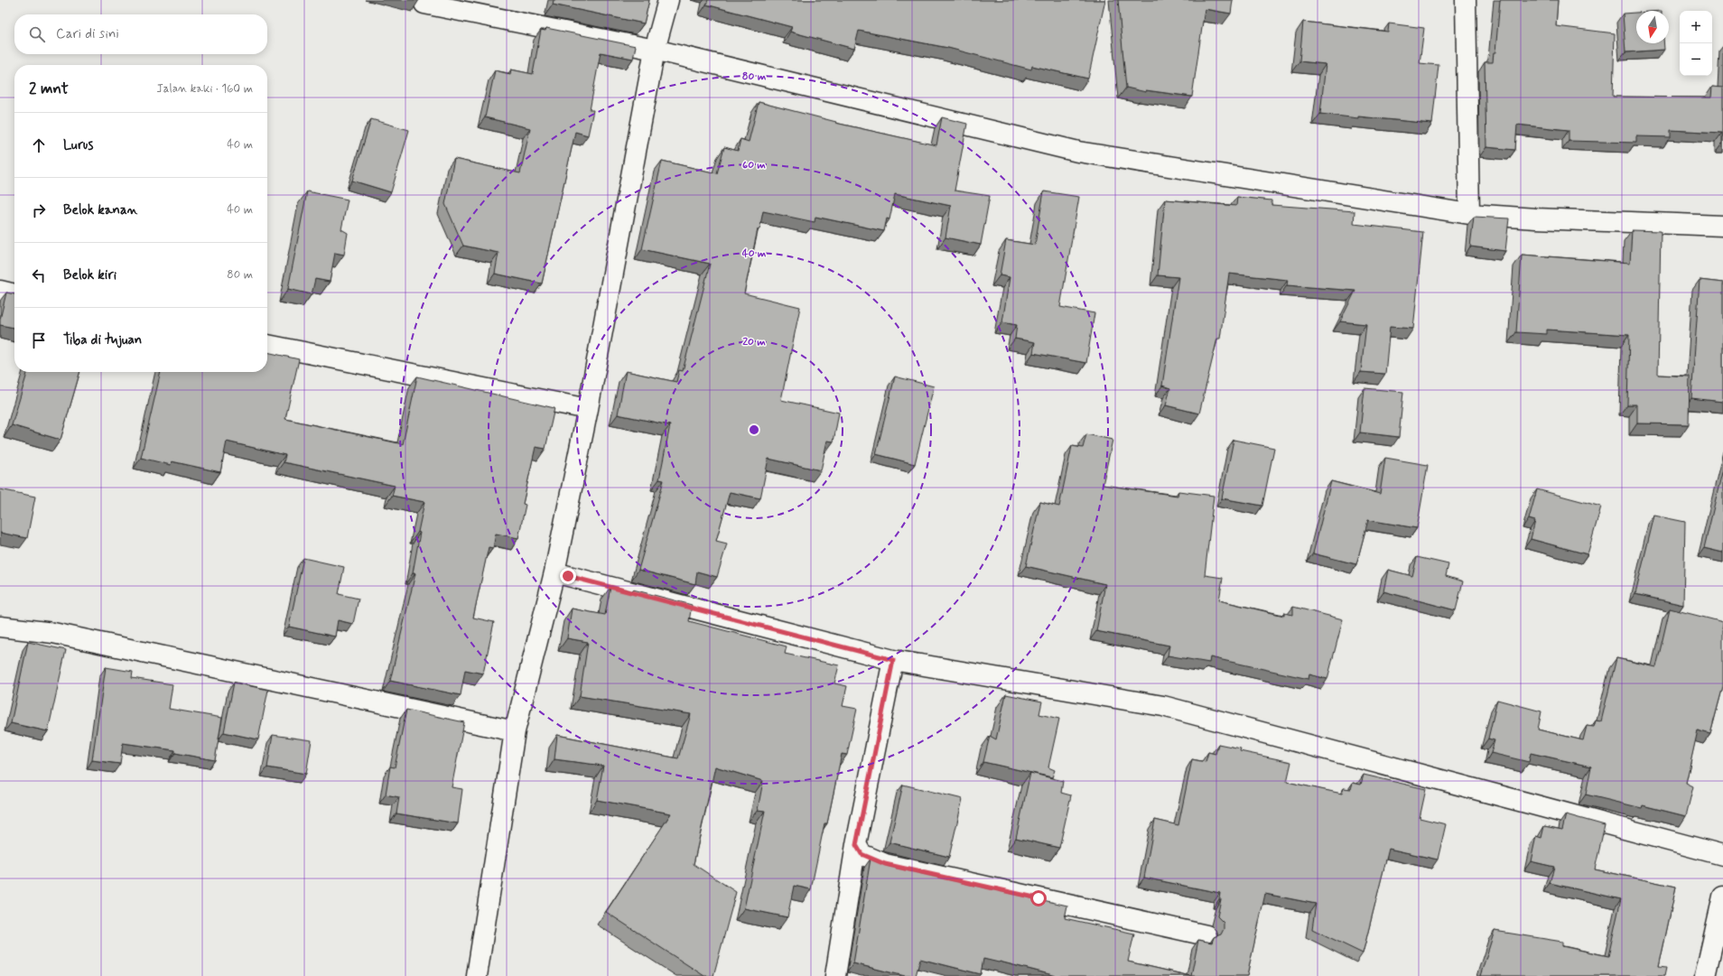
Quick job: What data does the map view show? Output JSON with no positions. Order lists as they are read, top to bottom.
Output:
{
  "north": "bottom",
  "page": {
    "map_buttons": ["+", "−"],
    "search": "Cari di sini",
    "heading": ["2 mnt", "Jalan kaki · 160 m"],
    "list": [
      ["Lurus", "40 m"],
      ["Belok kanan", "40 m"],
      ["Belok kiri", "80 m"],
      "Tiba di tujuan"
    ]
  },
  "rings": [
    "80 m",
    "60 m",
    "40 m",
    "20 m"
  ]
}
